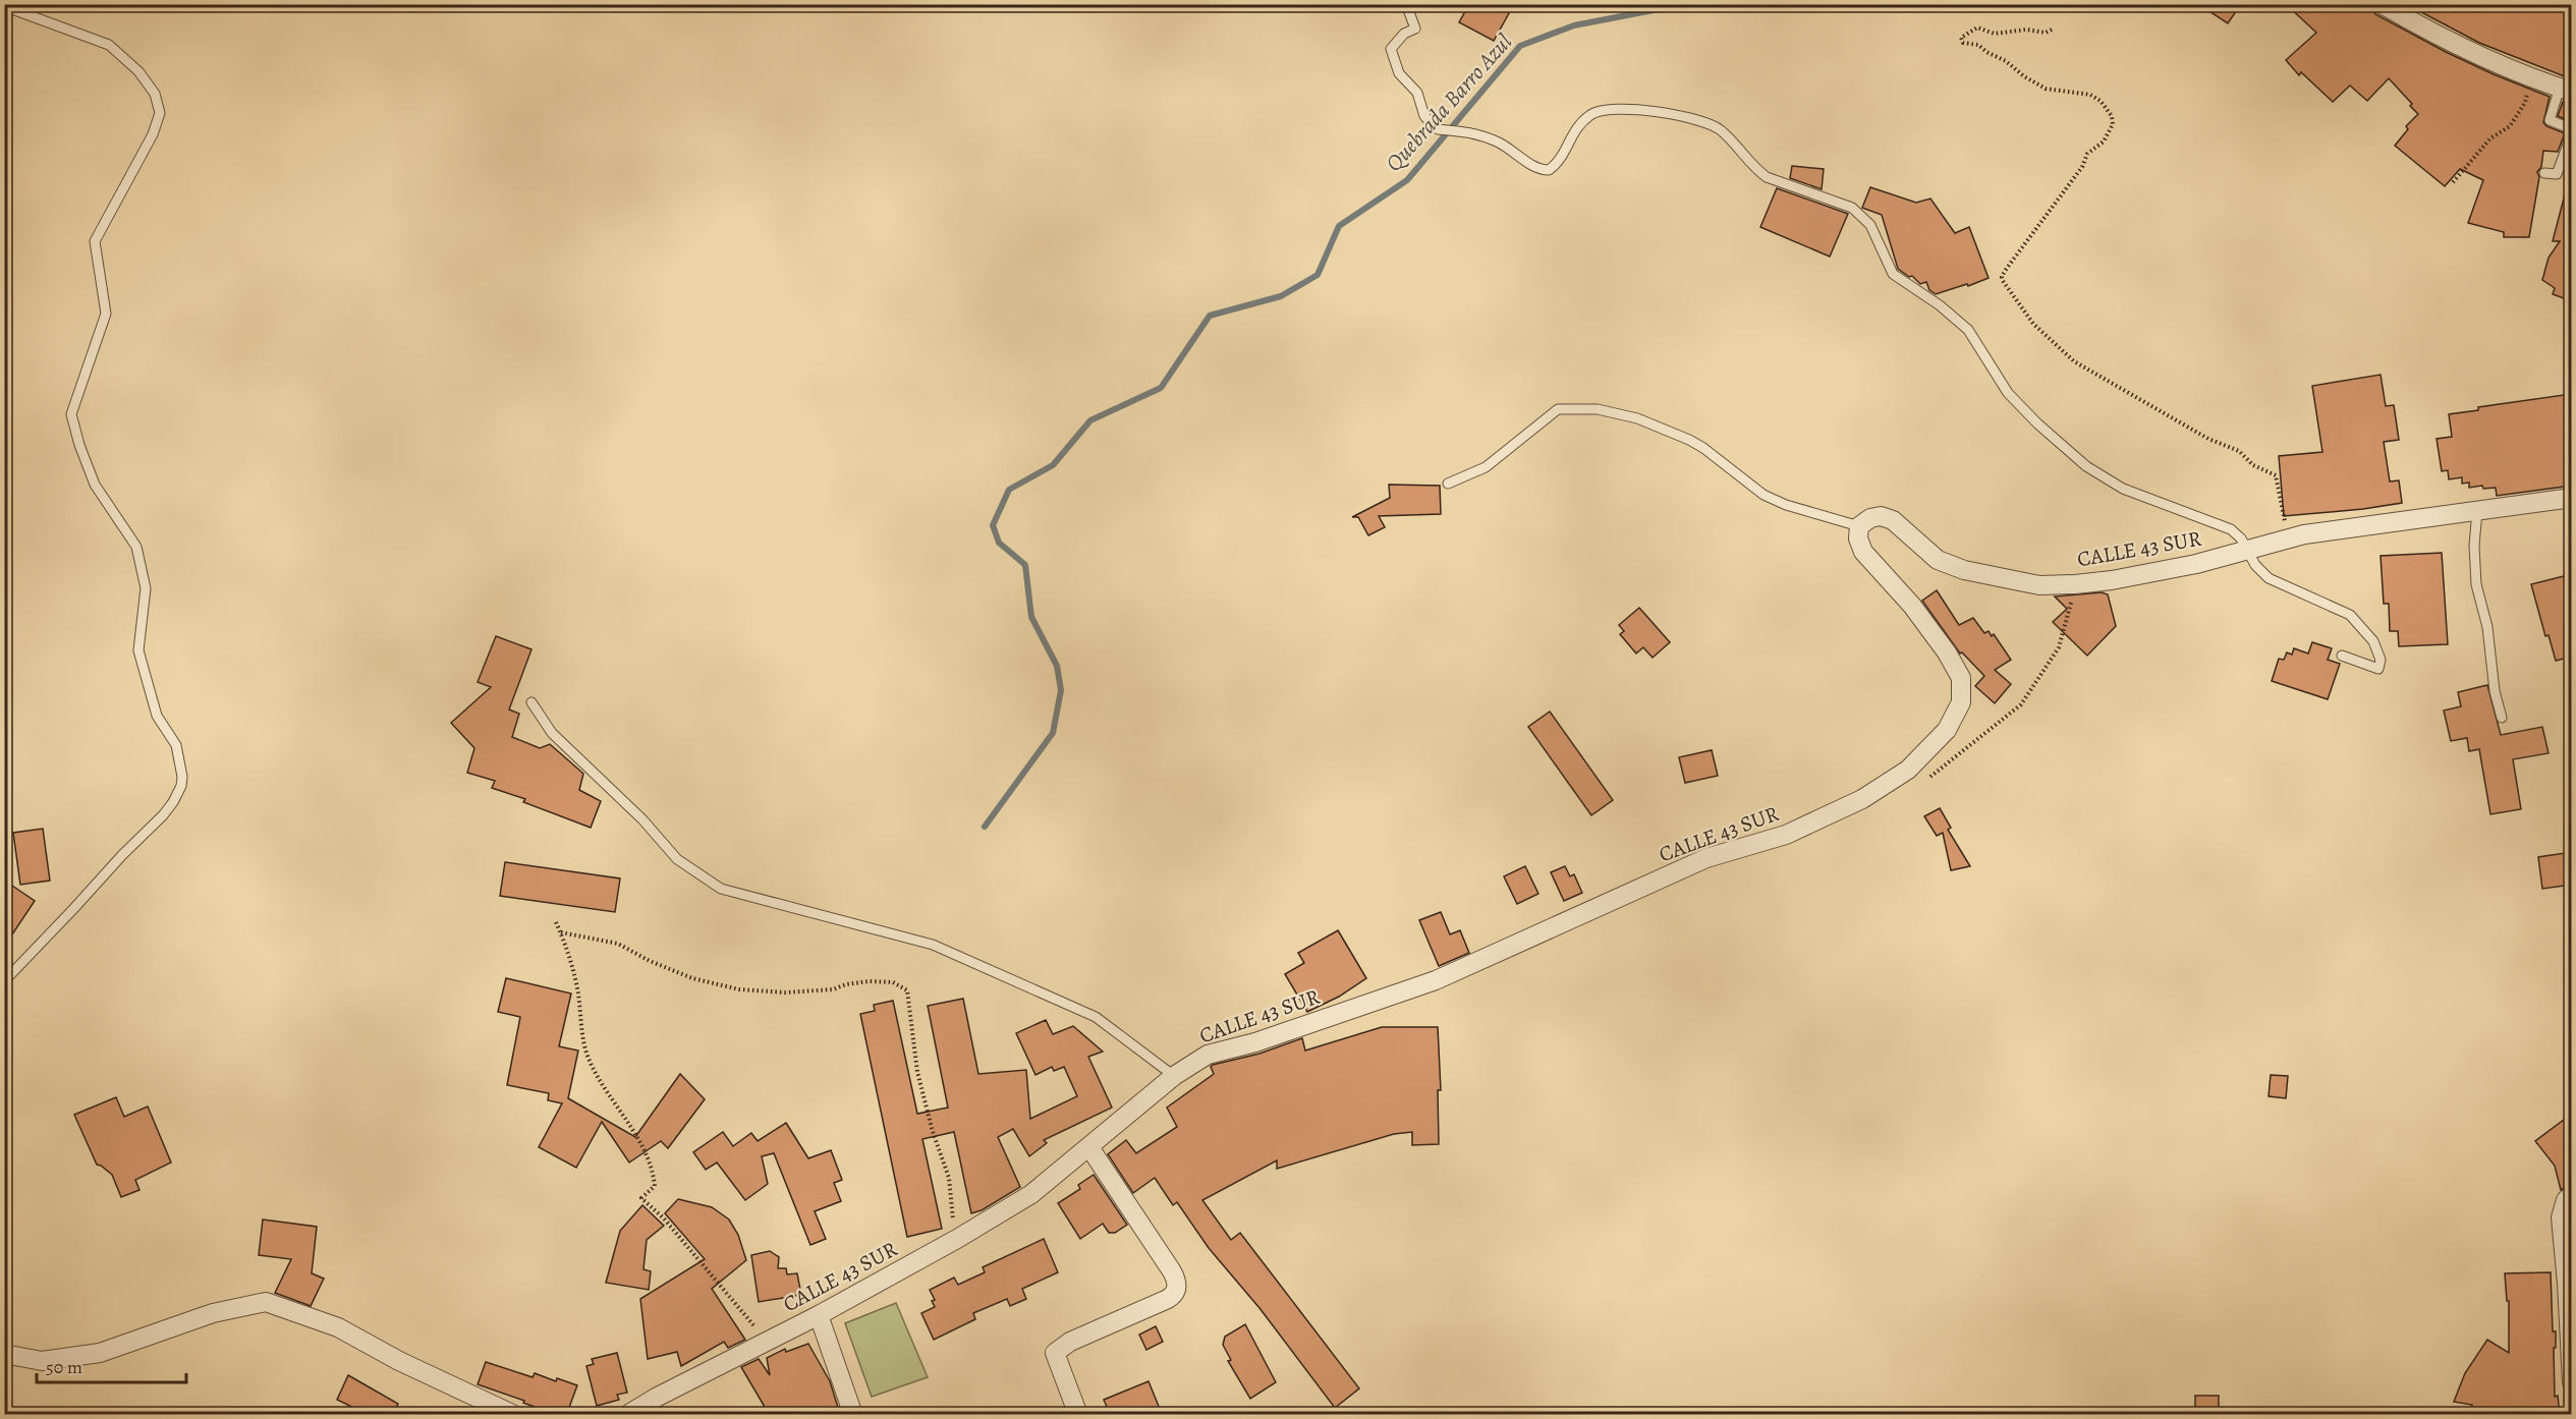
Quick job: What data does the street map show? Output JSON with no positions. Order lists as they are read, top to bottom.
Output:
{
  "streets": {
    "street": ["CALLE 43 SUR"]
  },
  "water": ["Quebrada Barro Azul"],
  "scale_bar": "50 m"
}
